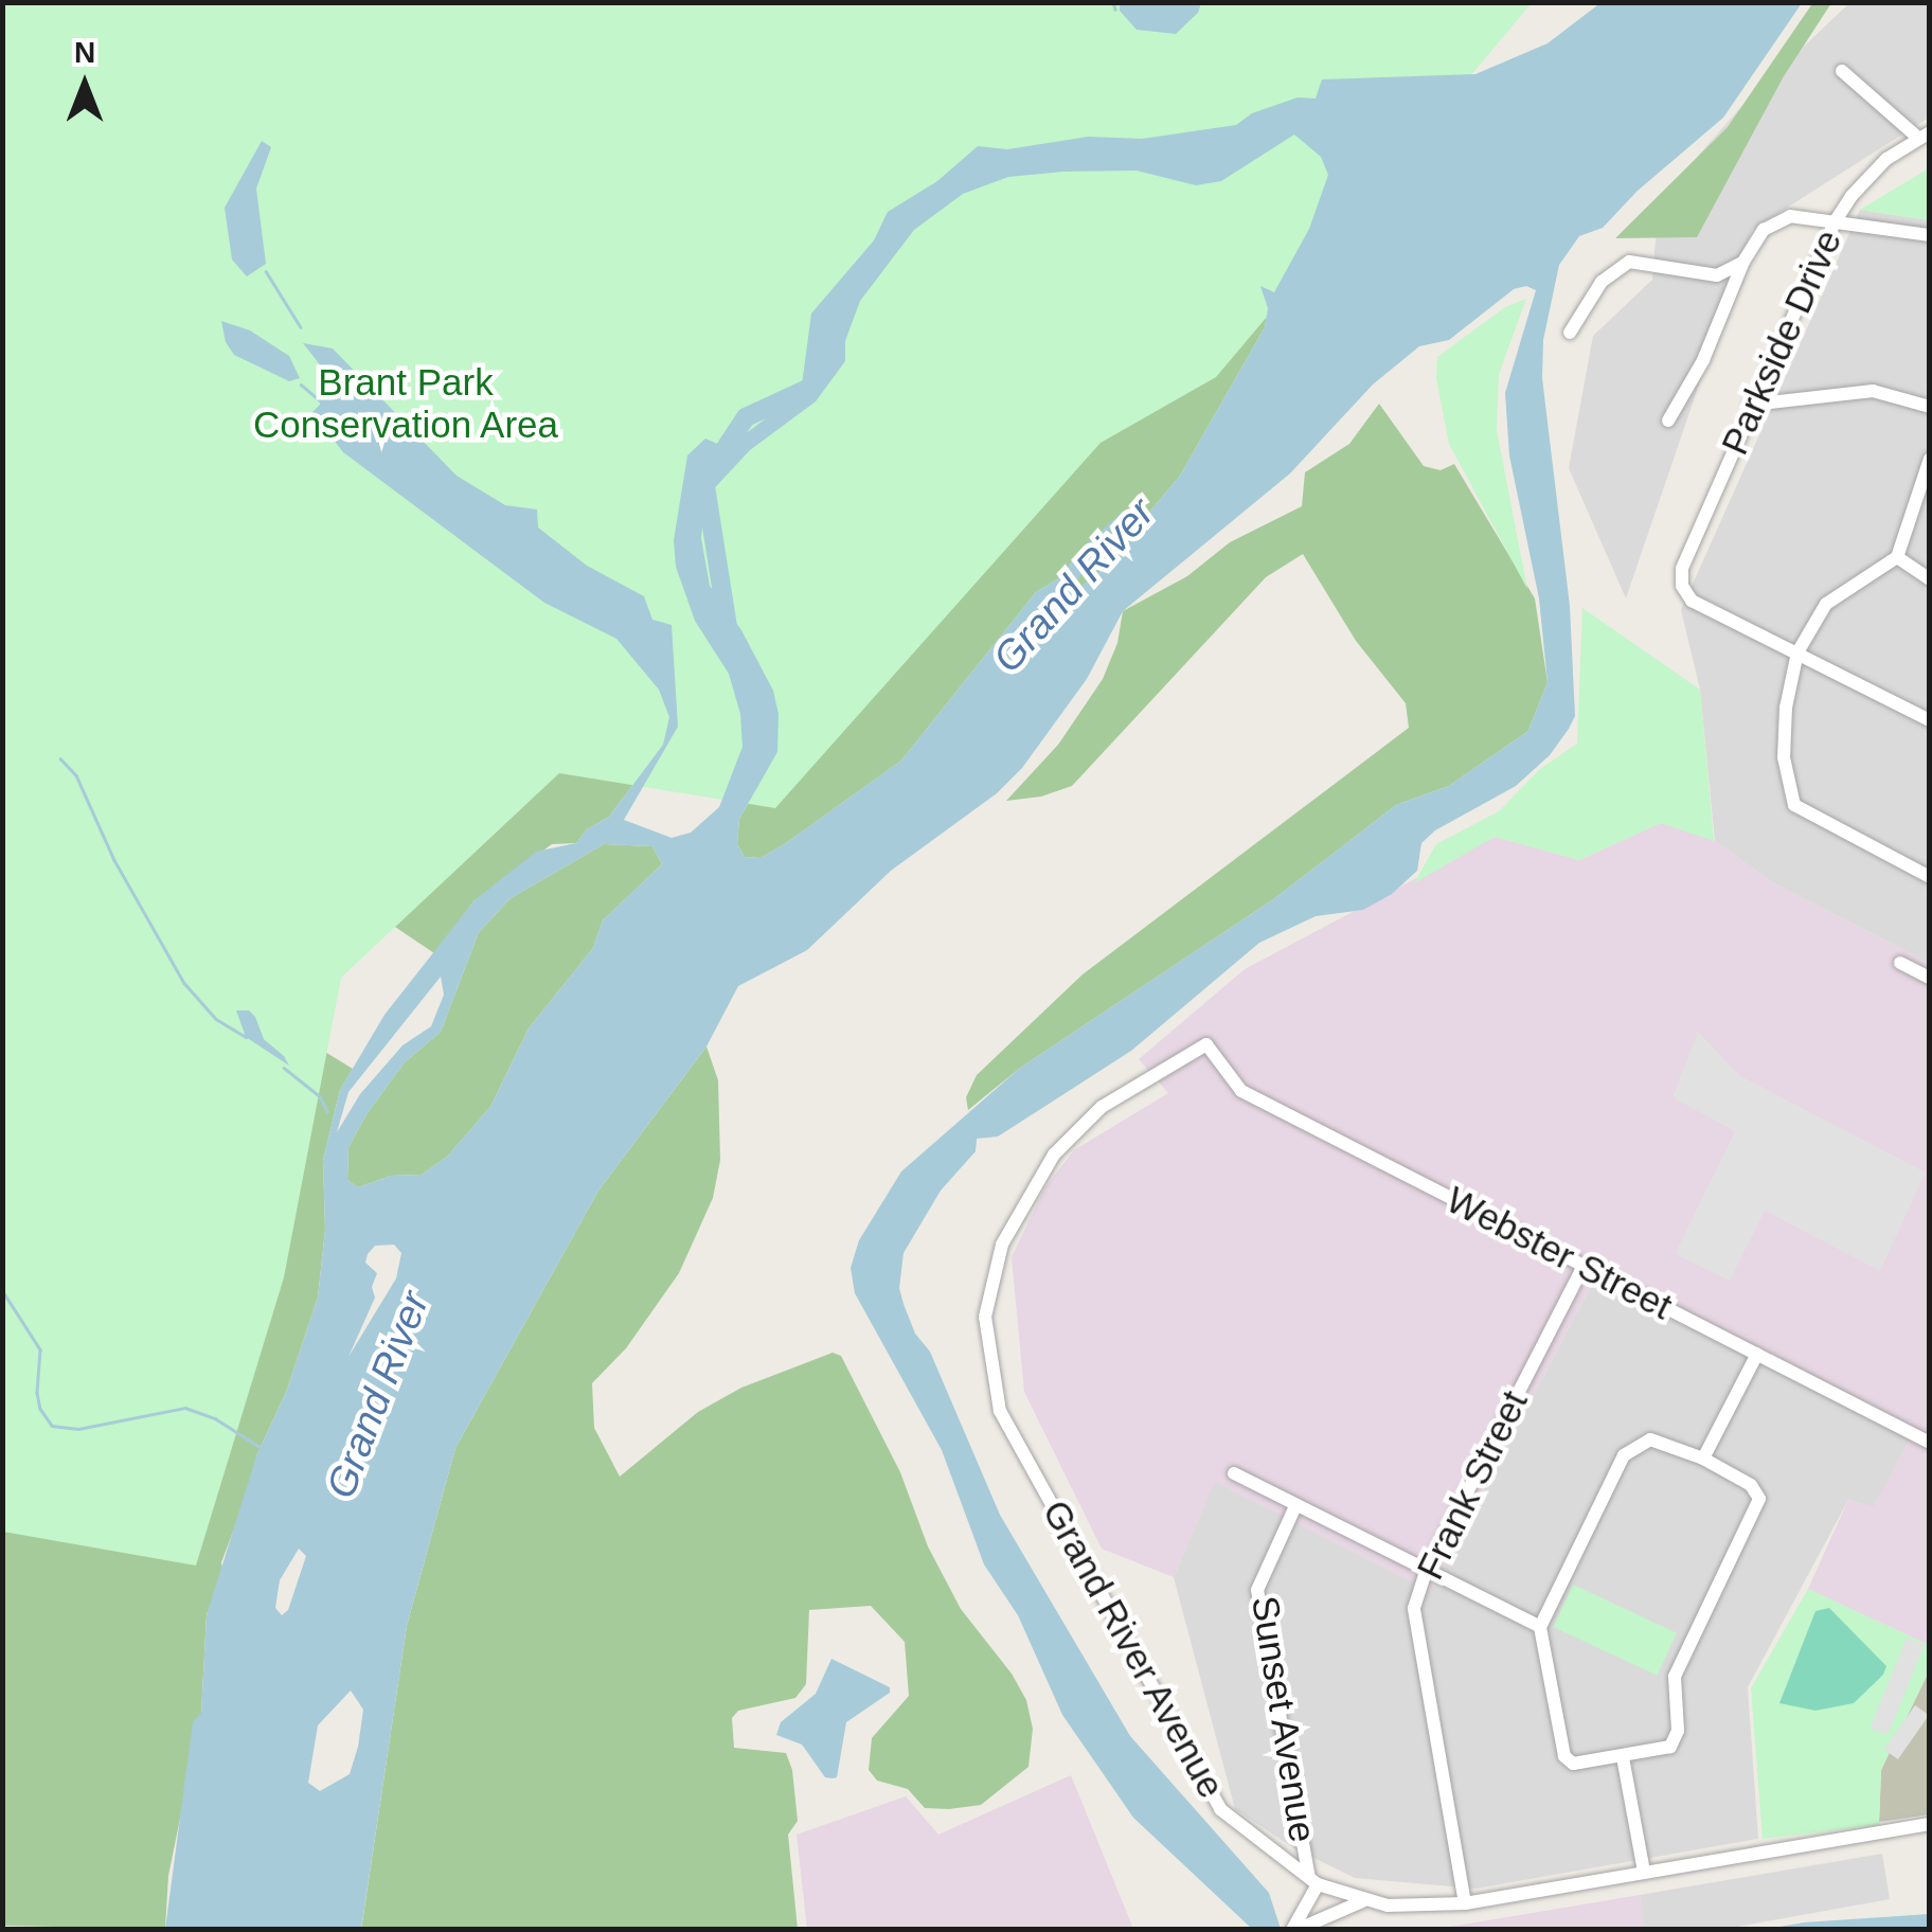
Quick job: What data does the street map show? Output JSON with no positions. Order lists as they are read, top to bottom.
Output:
{
  "streets": {
    "street": [
      "Parkside Drive",
      "Webster Street",
      "Frank Street",
      "Grand River Avenue",
      "Sunset Avenue"
    ]
  },
  "crossings": [
    ["Webster Street", "Frank Street"],
    ["Webster Street", "Grand River Avenue"],
    ["Frank Street", "Grand River Avenue"],
    ["Grand River Avenue", "Sunset Avenue"]
  ],
  "water": ["Grand River"],
  "parks": ["Brant Park Conservation Area"],
  "north": "top"
}
